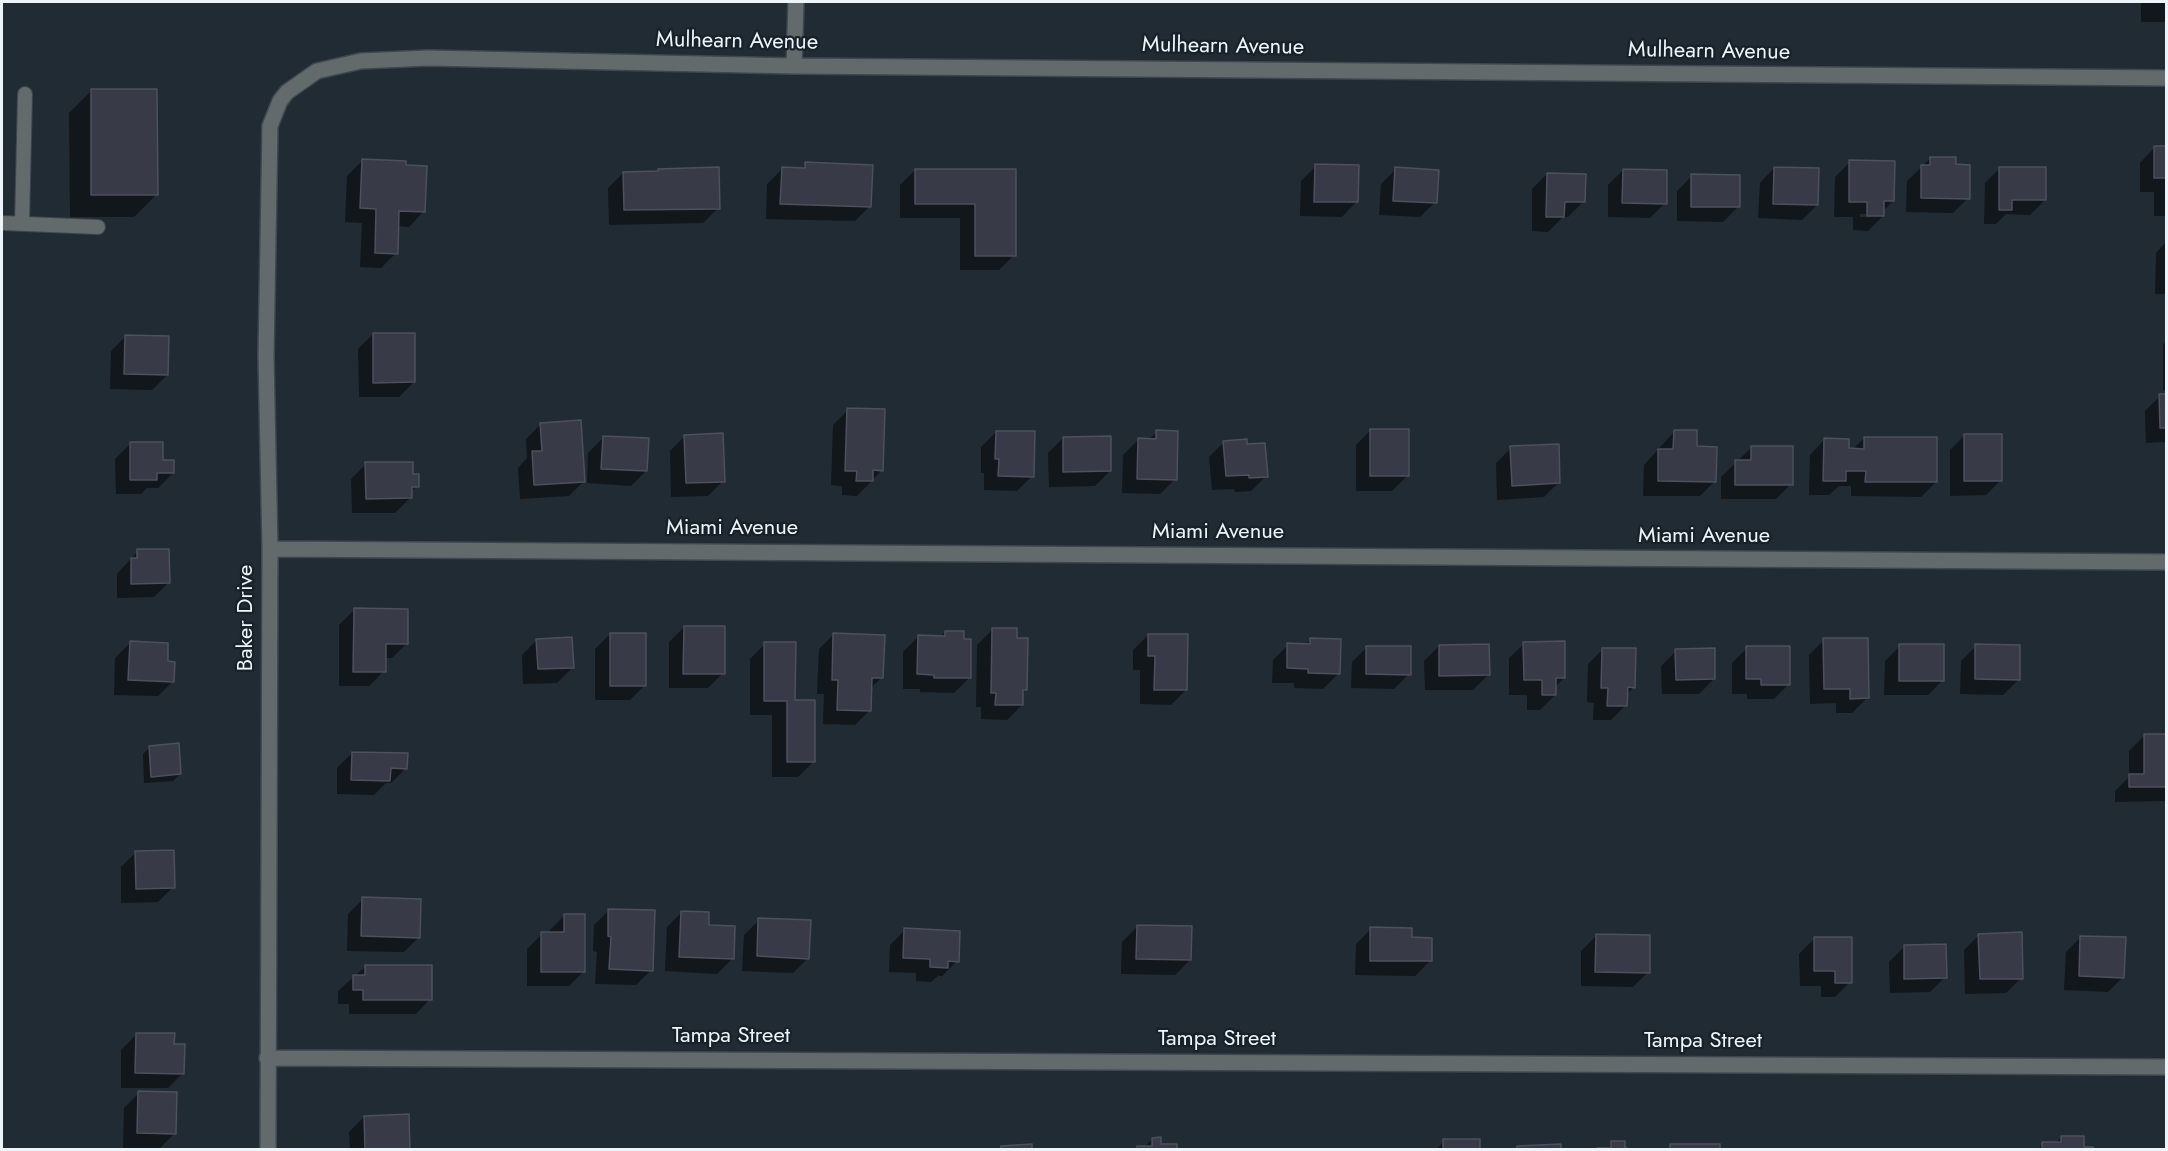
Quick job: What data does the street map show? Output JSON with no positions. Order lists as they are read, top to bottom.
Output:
{
  "streets": {
    "street": [
      "Mulhearn Avenue",
      "Miami Avenue",
      "Baker Drive",
      "Tampa Street"
    ]
  },
  "crossings": [
    ["Mulhearn Avenue", "Baker Drive"],
    ["Miami Avenue", "Baker Drive"],
    ["Baker Drive", "Tampa Street"]
  ]
}
